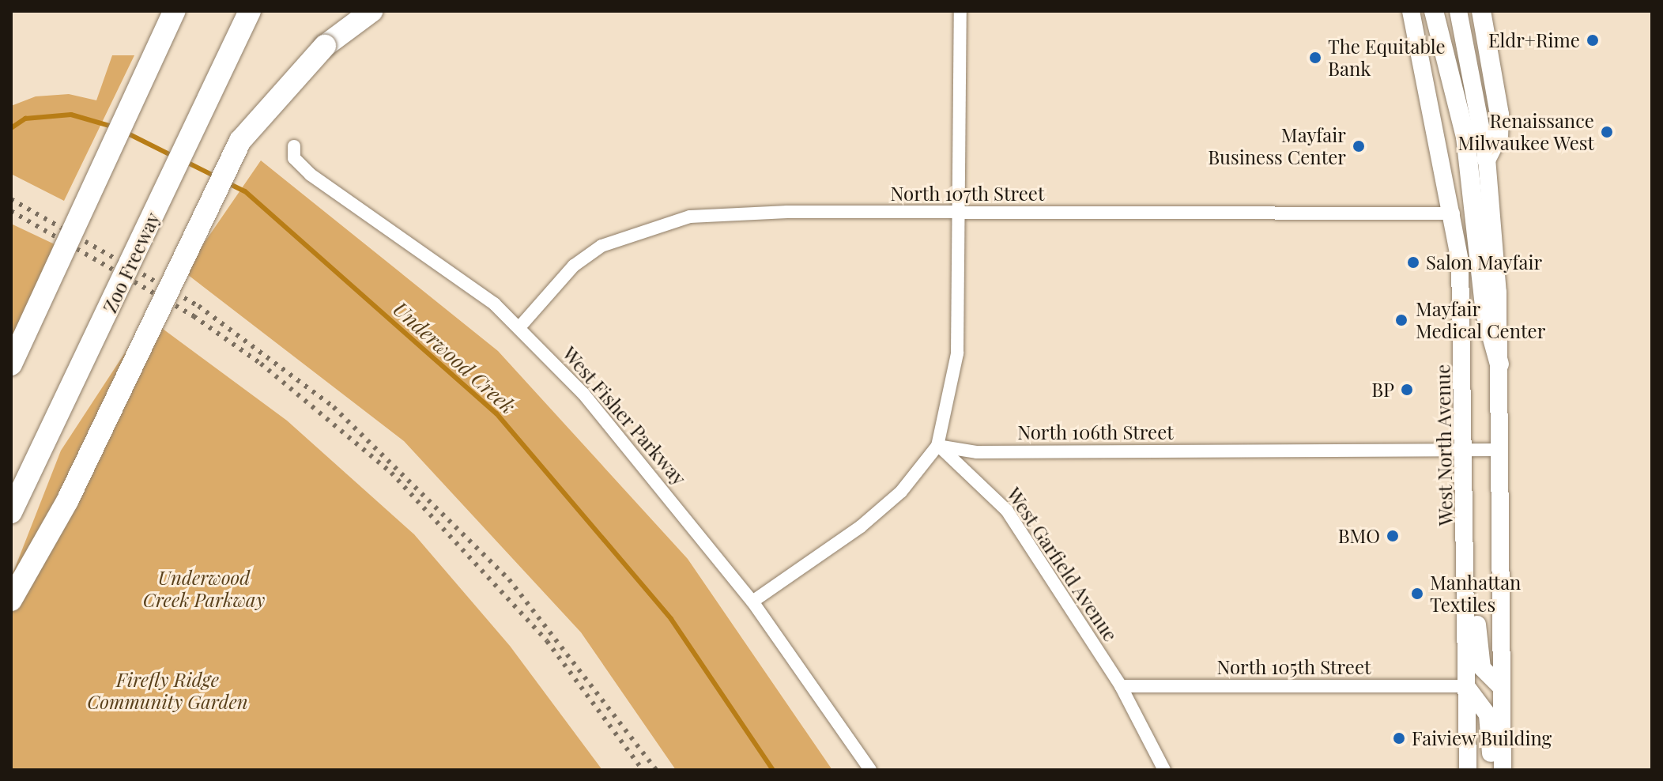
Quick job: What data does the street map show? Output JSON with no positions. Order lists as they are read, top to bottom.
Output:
{
  "streets": {
    "highway": ["Zoo Freeway"],
    "main road": ["West North Avenue"],
    "street": [
      "North 107th Street",
      "West Fisher Parkway",
      "North 106th Street",
      "West Garfield Avenue",
      "North 105th Street"
    ]
  },
  "crossings": [
    ["North 107th Street", "West Fisher Parkway"],
    ["North 107th Street", "West North Avenue"],
    ["North 106th Street", "West North Avenue"],
    ["North 106th Street", "West Garfield Avenue"],
    ["West North Avenue", "North 105th Street"],
    ["West Garfield Avenue", "North 105th Street"]
  ],
  "water": ["Underwood Creek"],
  "parks": ["Underwood Creek Parkway", "Firefly Ridge Community Garden"],
  "places": [
    "Eldr+Rime",
    "The Equitable Bank",
    "Renaissance Milwaukee West",
    "Mayfair Business Center",
    "Salon Mayfair",
    "Mayfair Medical Center",
    "BP",
    "BMO",
    "Manhattan Textiles",
    "Faiview Building"
  ]
}
